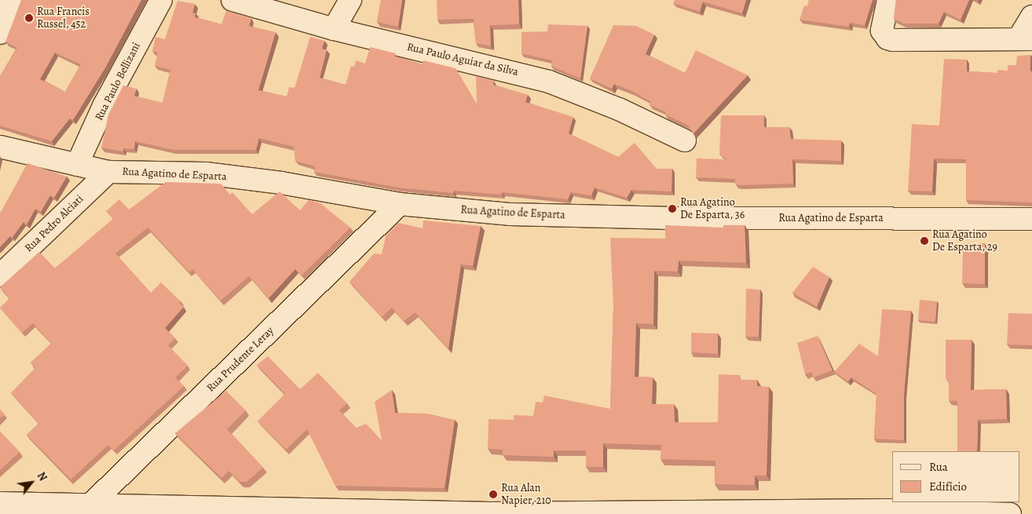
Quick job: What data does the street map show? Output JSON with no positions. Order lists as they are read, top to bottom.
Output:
{
  "streets": {
    "street": [
      "Rua Paulo Aguiar da Silva",
      "Rua Paulo Bellizani",
      "Rua Agatino de Esparta",
      "Rua Pedro Alciati",
      "Rua Prudente Leray"
    ]
  },
  "crossings": [
    ["Rua Paulo Bellizani", "Rua Agatino de Esparta"],
    ["Rua Agatino de Esparta", "Rua Pedro Alciati"],
    ["Rua Agatino de Esparta", "Rua Prudente Leray"]
  ],
  "places": [
    "Rua Francis Russel, 452",
    "Rua Agatino De Esparta, 36",
    "Rua Agatino De Esparta, 29",
    "Rua Alan Napier, 210"
  ],
  "legend": ["Rua", "Edifício"],
  "north": "top right"
}
